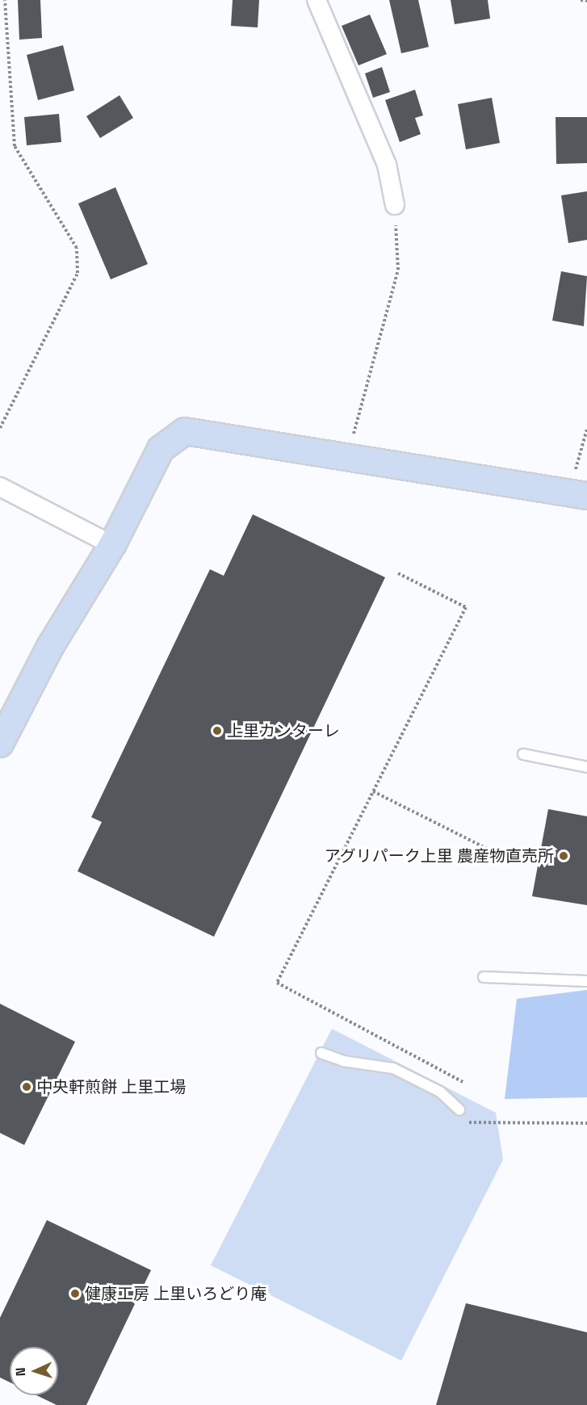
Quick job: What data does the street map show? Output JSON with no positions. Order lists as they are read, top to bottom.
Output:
{
  "places": [
    "上里カンターレ",
    "アグリパーク上里 農産物直売所",
    "中央軒煎餅 上里工場",
    "健康工房 上里いろどり庵"
  ],
  "north": "left"
}
